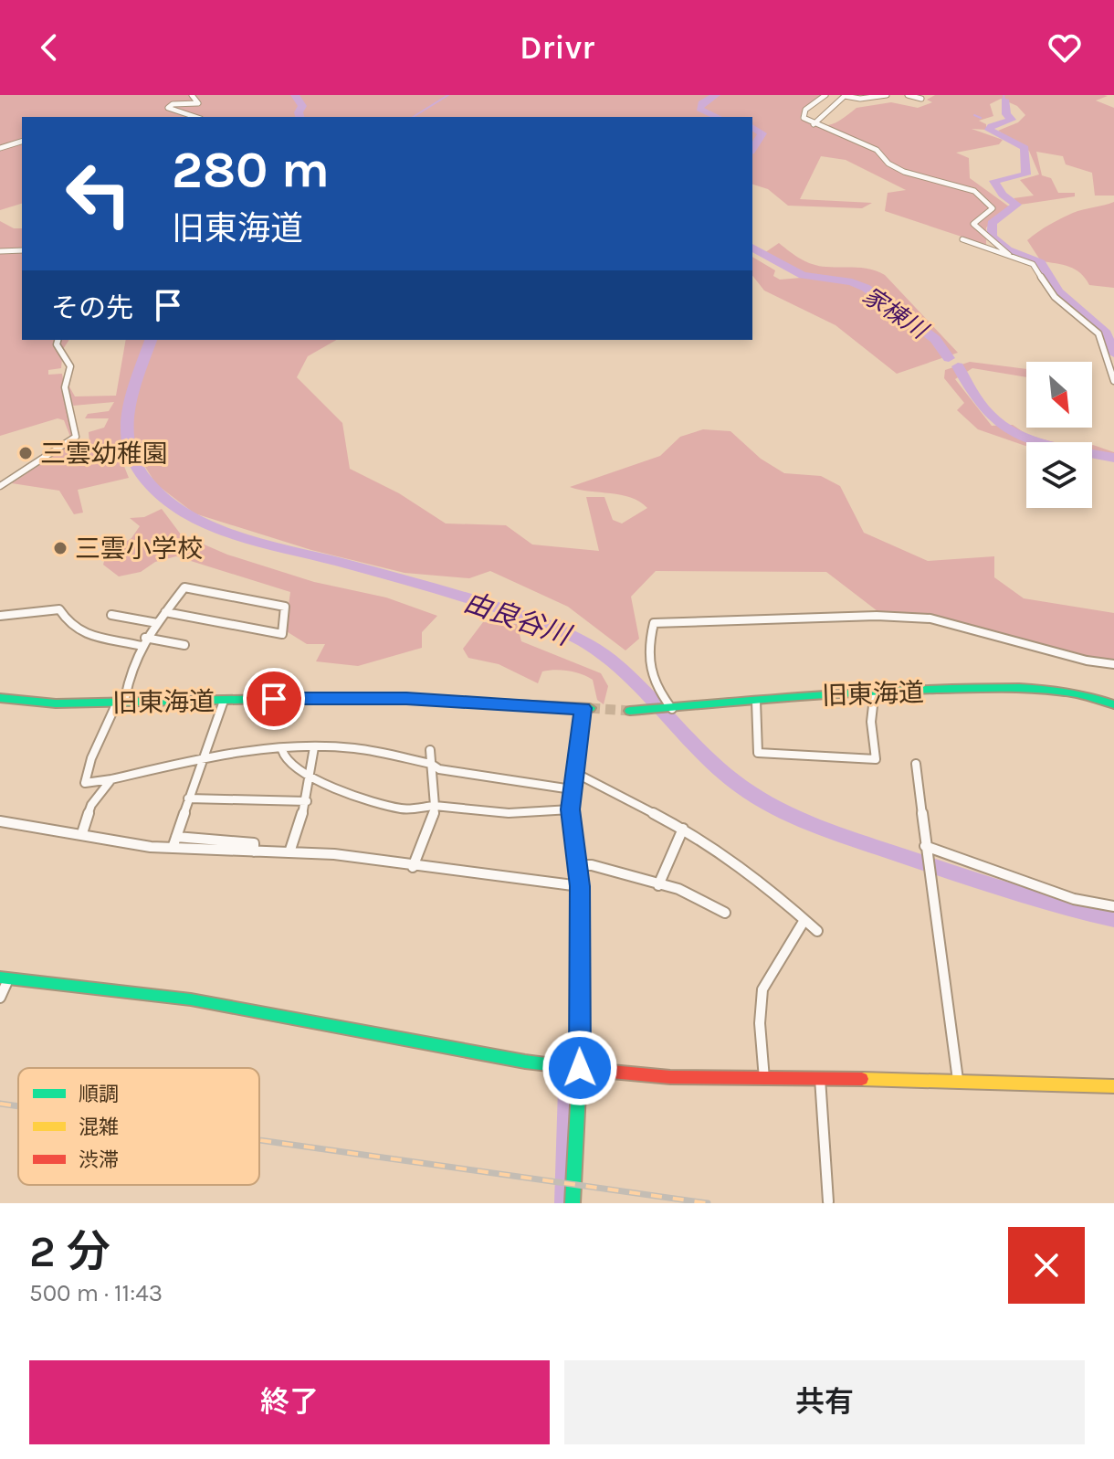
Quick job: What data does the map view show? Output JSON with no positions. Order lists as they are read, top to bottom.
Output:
{
  "streets": {
    "street": ["旧東海道"]
  },
  "water": ["家棟川", "由良谷川"],
  "places": ["三雲幼稚園", "三雲小学校"],
  "legend": ["順調", "混雑", "渋滞"],
  "north": "bottom right",
  "page": {
    "header": "Drivr",
    "turn": ["280 m", "旧東海道"],
    "then": "その先",
    "heading": ["2 分", "500 m · 11:43"],
    "buttons": ["終了", "共有"]
  }
}
